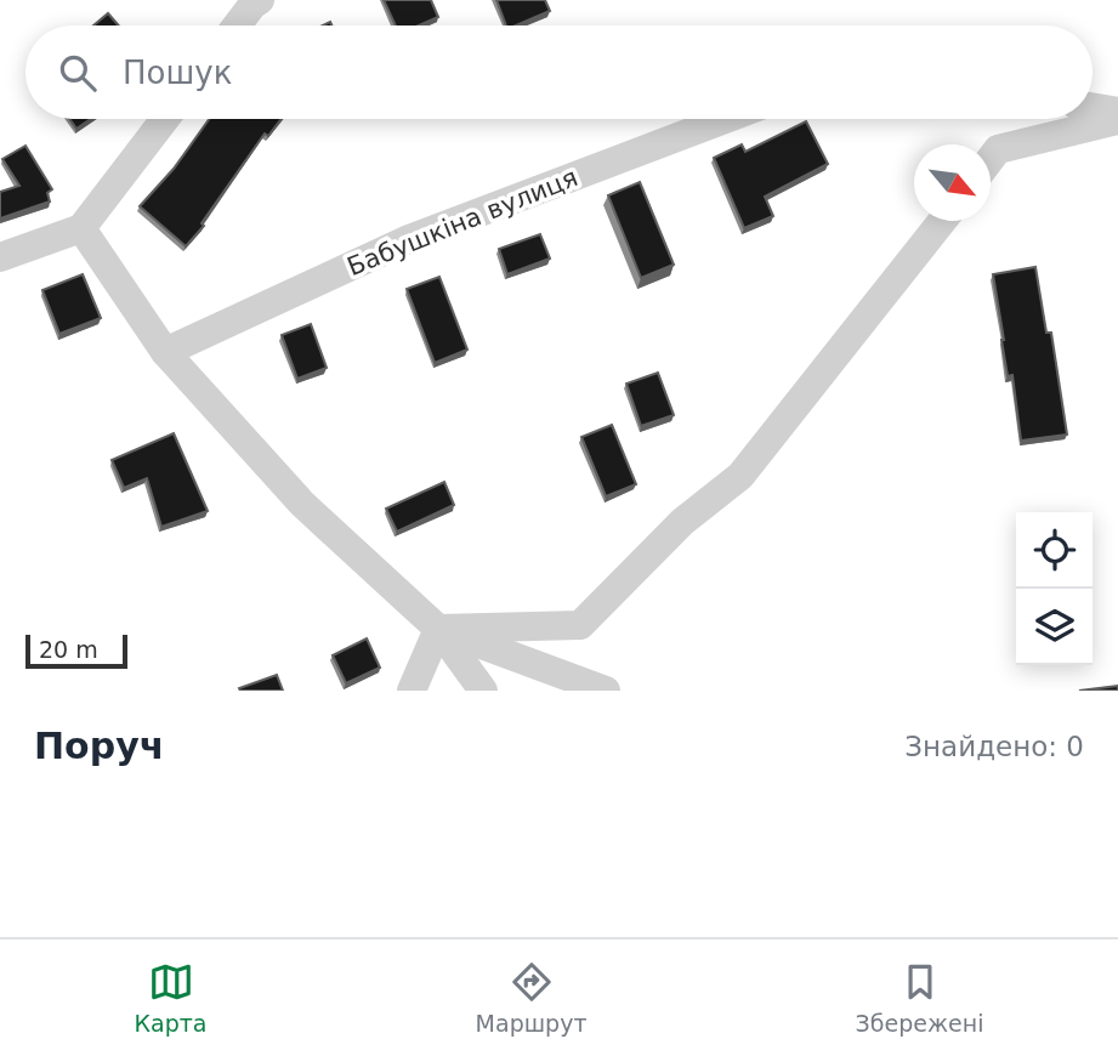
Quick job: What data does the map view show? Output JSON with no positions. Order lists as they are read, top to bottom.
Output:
{
  "streets": {
    "street": ["Бабушкіна вулиця"]
  },
  "scale_bar": "20 m",
  "north": "bottom right",
  "page": {
    "search": "Пошук",
    "scale": "20 m",
    "heading": ["Поруч", "Знайдено: 0"],
    "nav": ["Карта", "Маршрут", "Збережені"]
  }
}
